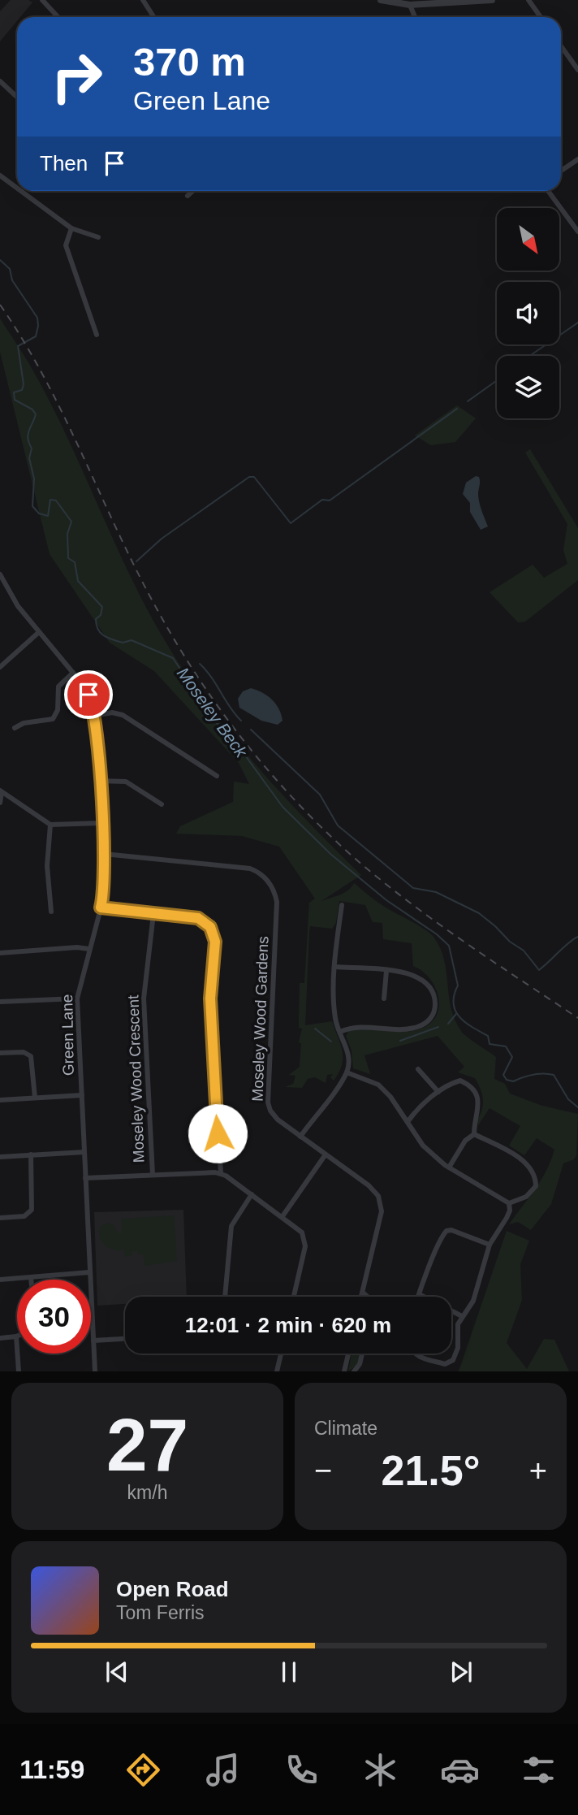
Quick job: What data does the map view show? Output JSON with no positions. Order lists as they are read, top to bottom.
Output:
{
  "streets": {
    "street": ["Moseley Wood Gardens", "Green Lane", "Moseley Wood Crescent"]
  },
  "crossings": [
    ["Moseley Wood Gardens", "Green Lane"]
  ],
  "water": ["Moseley Beck"],
  "north": "bottom right",
  "page": {
    "turn": ["370 m", "Green Lane"],
    "then": "Then",
    "limit": "30",
    "trip": "12:01 · 2 min · 620 m",
    "tile": [
      ["27", "km/h"],
      "Climate"
    ],
    "heat": ["−", "21.5°", "+"],
    "song": ["Open Road", "Tom Ferris"],
    "tabs": "11:59"
  }
}
